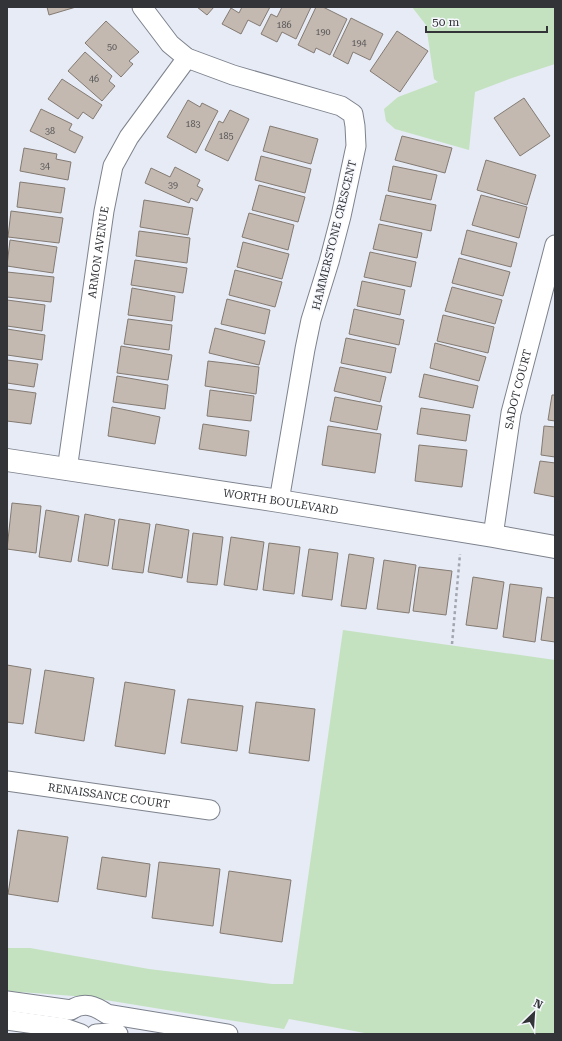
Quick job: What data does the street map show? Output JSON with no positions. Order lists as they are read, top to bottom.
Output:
{
  "streets": {
    "street": [
      "HAMMERSTONE CRESCENT",
      "ARMON AVENUE",
      "SADOT COURT",
      "WORTH BOULEVARD",
      "RENAISSANCE COURT"
    ]
  },
  "crossings": [
    ["HAMMERSTONE CRESCENT", "ARMON AVENUE"],
    ["HAMMERSTONE CRESCENT", "WORTH BOULEVARD"],
    ["ARMON AVENUE", "WORTH BOULEVARD"],
    ["SADOT COURT", "WORTH BOULEVARD"]
  ],
  "house_numbers": [
    "186",
    "190",
    "194",
    "50",
    "46",
    "183",
    "38",
    "185",
    "34",
    "39"
  ],
  "scale_bar": "50 m",
  "north": "top right"
}
